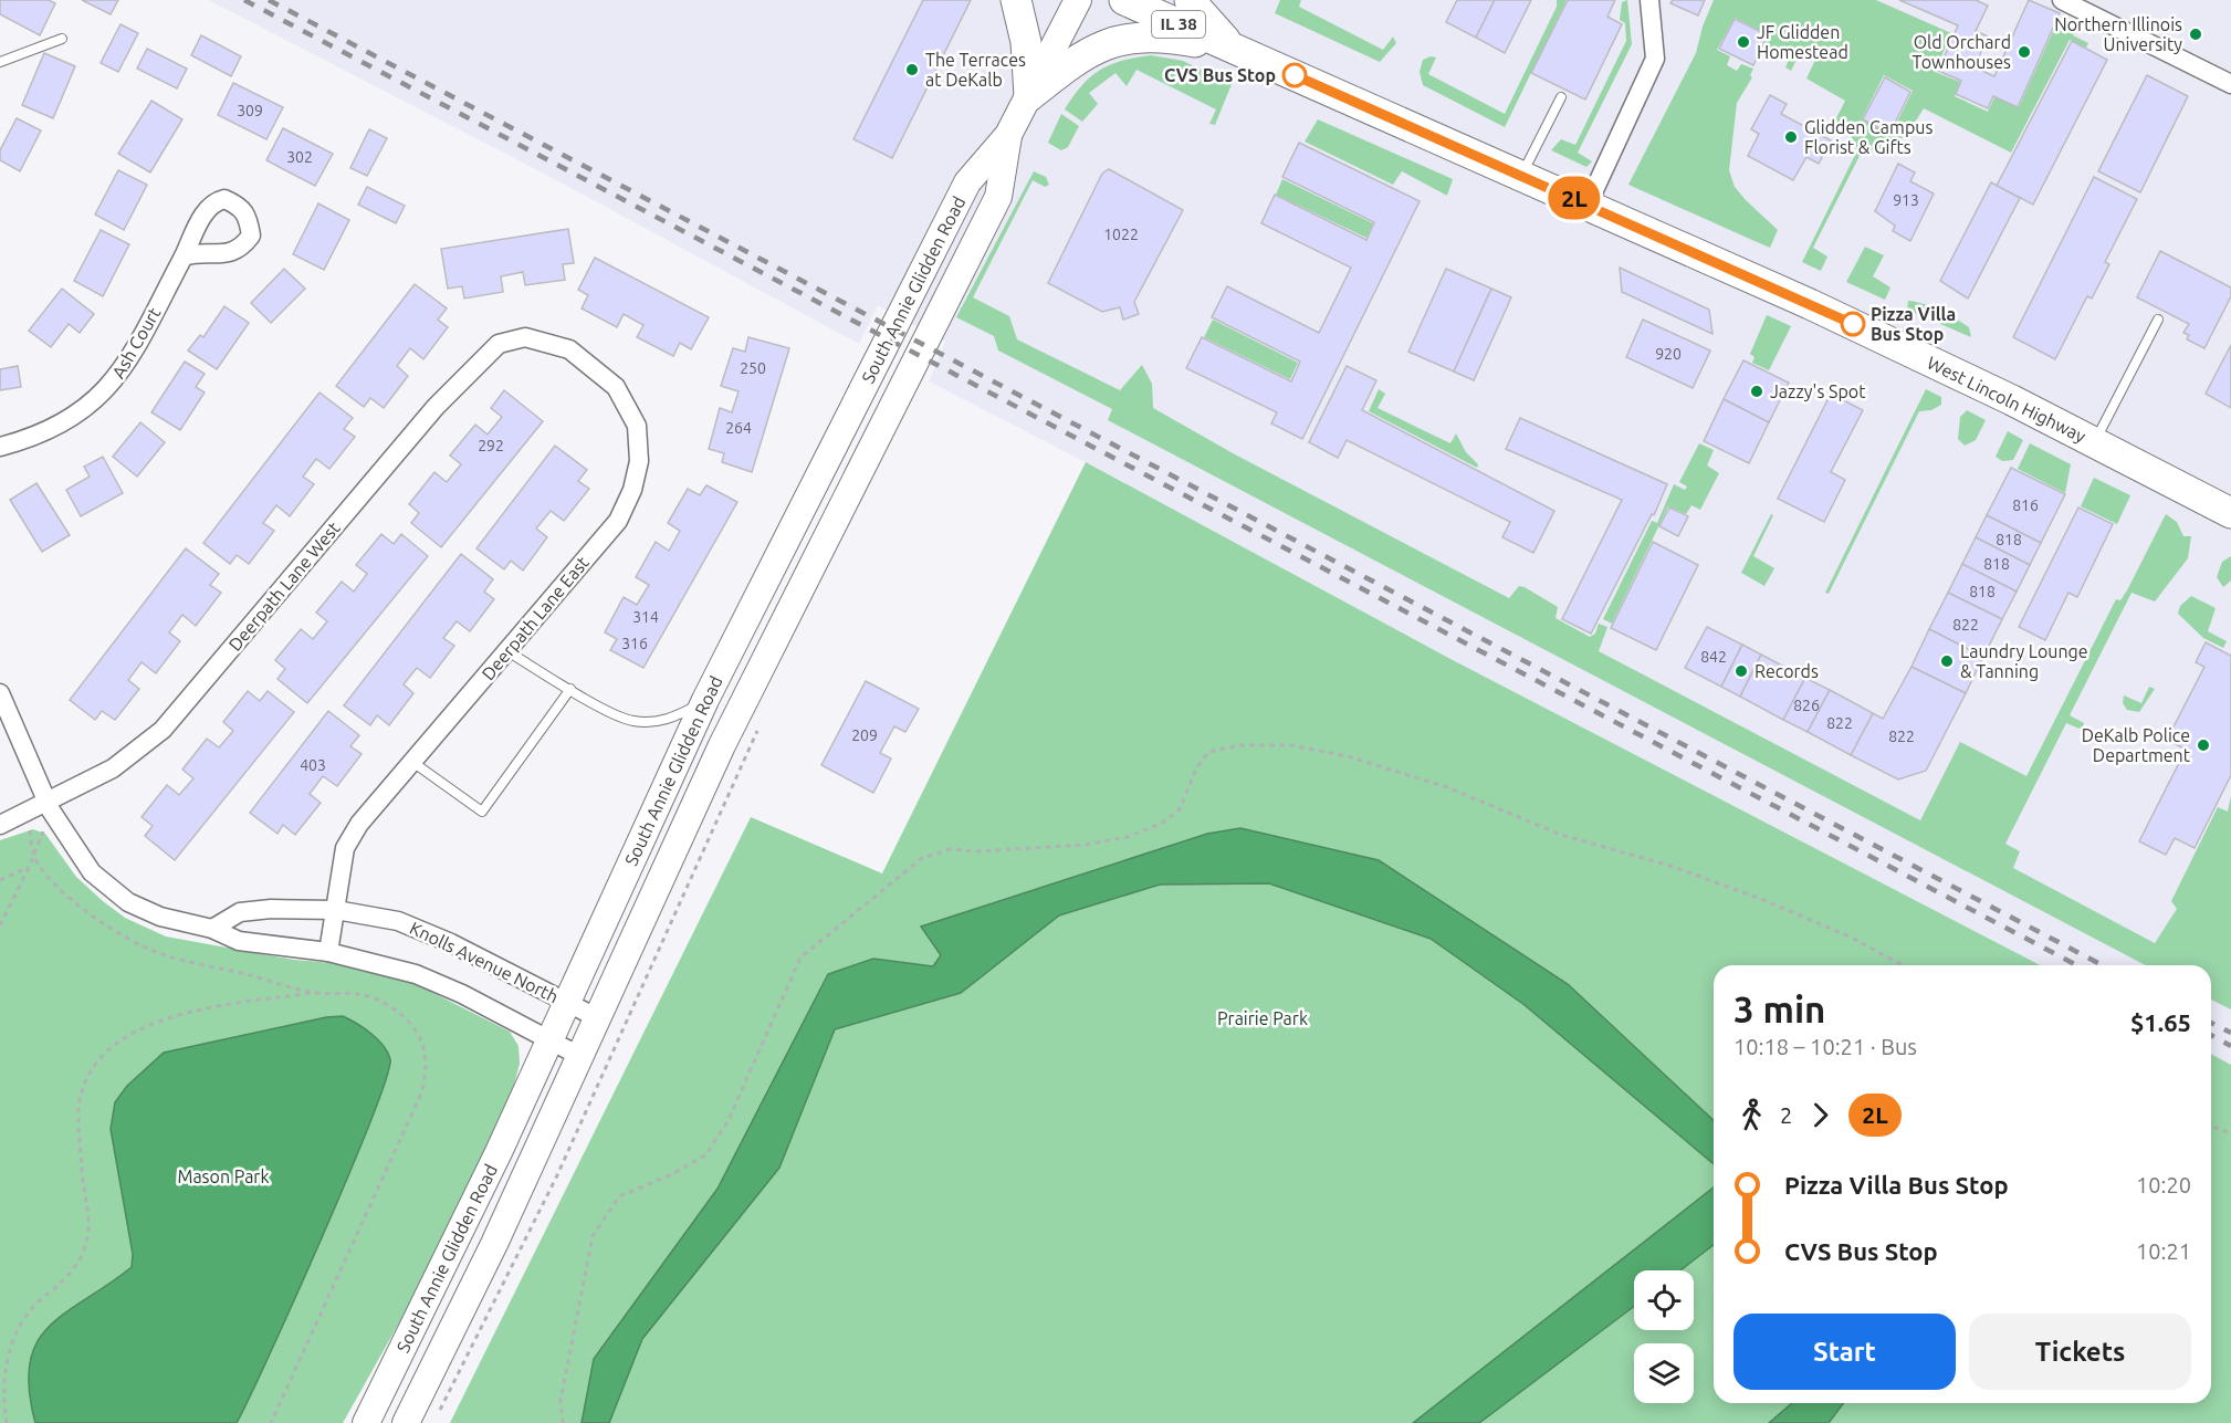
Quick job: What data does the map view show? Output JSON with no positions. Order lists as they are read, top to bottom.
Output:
{
  "streets": {
    "main road": ["IL 38", "South Annie Glidden Road", "West Lincoln Highway"],
    "street": [
      "Ash Court",
      "Deerpath Lane West",
      "Deerpath Lane East",
      "Knolls Avenue North"
    ]
  },
  "crossings": [
    ["South Annie Glidden Road", "Knolls Avenue North"],
    ["Deerpath Lane West", "Deerpath Lane East"],
    ["Deerpath Lane East", "Knolls Avenue North"]
  ],
  "parks": ["Prairie Park", "Mason Park"],
  "places": [
    "Northern Illinois University",
    "JF Glidden Homestead",
    "Old Orchard Townhouses",
    "The Terraces at DeKalb",
    "CVS Bus Stop",
    "Glidden Campus Florist & Gifts",
    "Pizza Villa Bus Stop",
    "Jazzy's Spot",
    "Laundry Lounge & Tanning",
    "Records",
    "DeKalb Police Department"
  ],
  "lines": ["bus line 2L"],
  "house_numbers": [
    "309",
    "302",
    "913",
    "1022",
    "920",
    "250",
    "264",
    "292",
    "816",
    "818",
    "818",
    "818",
    "314",
    "822",
    "316",
    "842",
    "826",
    "822",
    "209",
    "822",
    "403"
  ],
  "page": {
    "on_map": "2L",
    "heading": ["3 min", "10:18 – 10:21 · Bus", "$1.65"],
    "legs": ["2", "2L"],
    "list": [
      {
        "name": "Pizza Villa Bus Stop",
        "value": "10:20"
      },
      {
        "name": "CVS Bus Stop",
        "value": "10:21"
      }
    ],
    "buttons": ["Start", "Tickets"]
  }
}
